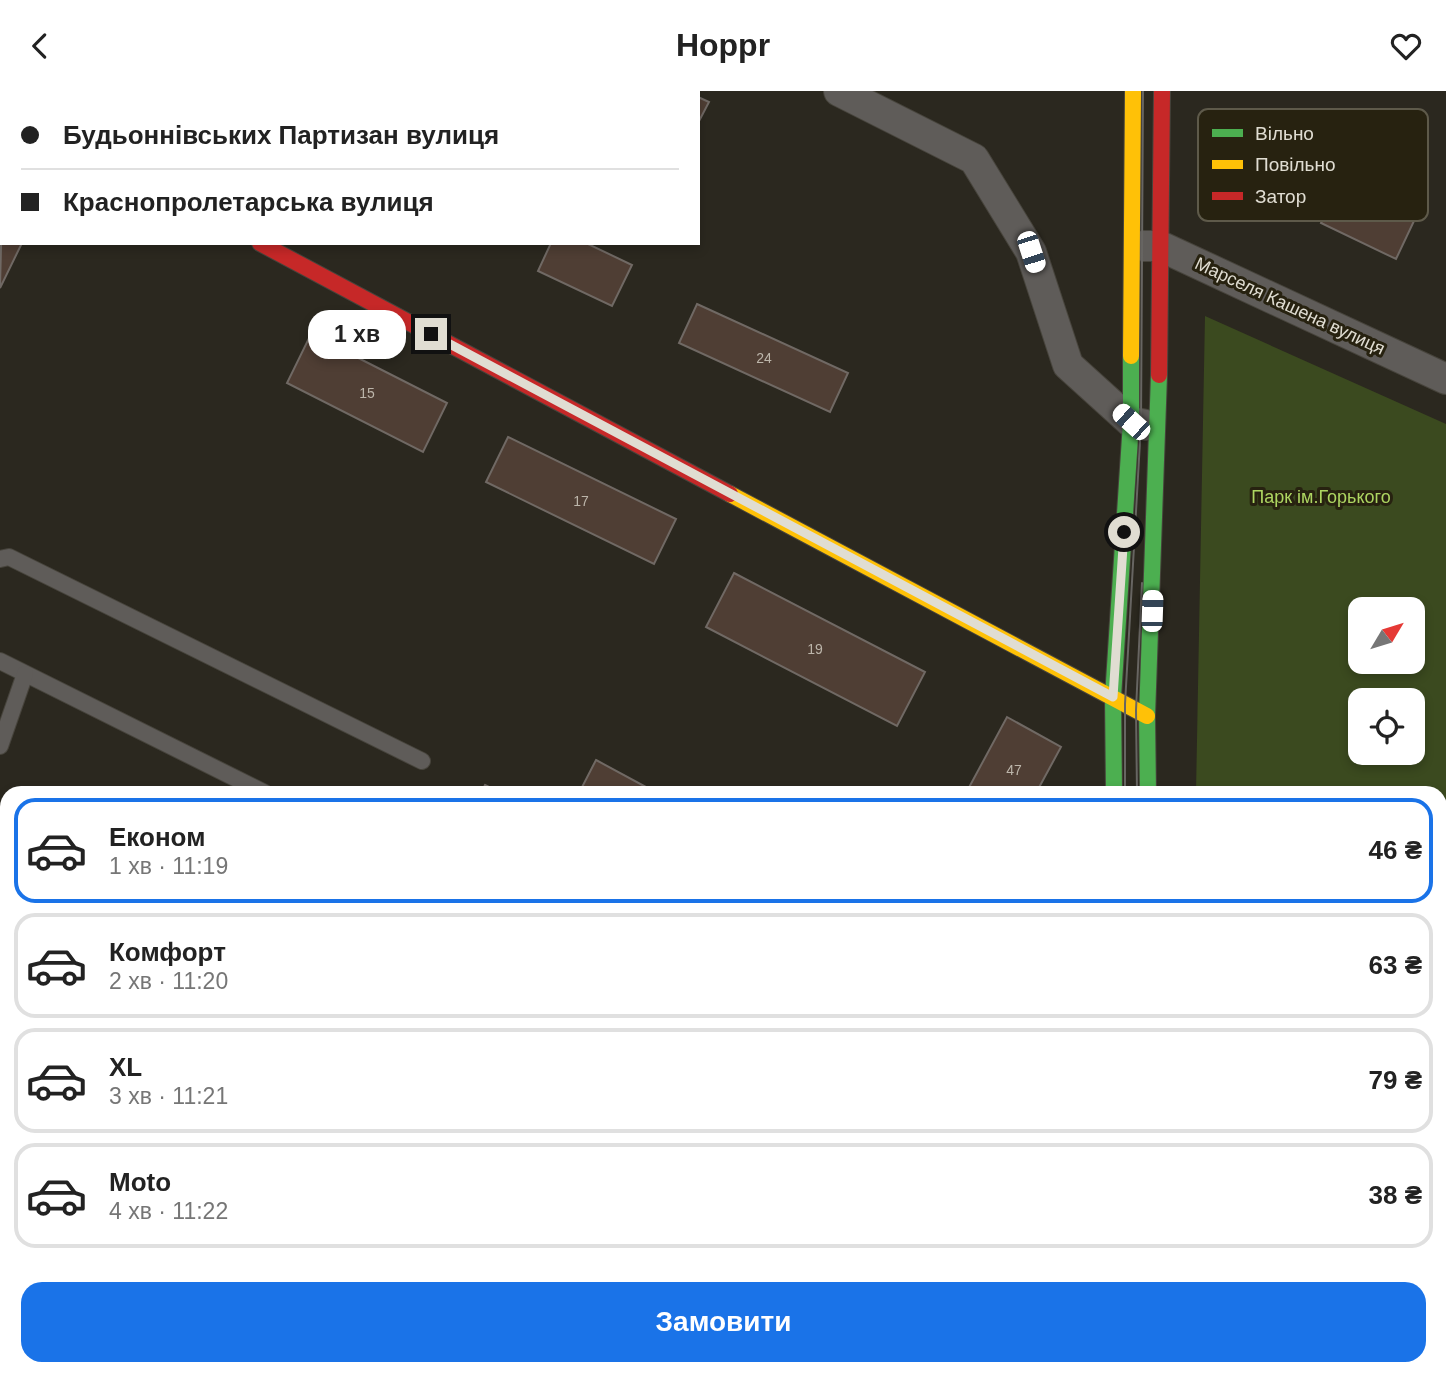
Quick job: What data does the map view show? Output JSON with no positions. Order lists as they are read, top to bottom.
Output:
{
  "streets": {
    "street": ["Марселя Кашена вулиця"]
  },
  "parks": ["Парк iм.Горького"],
  "house_numbers": [
    "24",
    "15",
    "17",
    "19",
    "47"
  ],
  "legend": ["Вільно", "Повільно", "Затор"],
  "north": "top right",
  "page": {
    "header": "Hoppr",
    "banner": ["Будьоннівських Партизан вулиця", "Краснопролетарська вулиця"],
    "bubble": "1 хв",
    "list": [
      {
        "name": "Економ",
        "note": "1 хв · 11:19",
        "value": "46 ₴"
      },
      {
        "name": "Комфорт",
        "note": "2 хв · 11:20",
        "value": "63 ₴"
      },
      {
        "name": "XL",
        "note": "3 хв · 11:21",
        "value": "79 ₴"
      },
      {
        "name": "Moto",
        "note": "4 хв · 11:22",
        "value": "38 ₴"
      }
    ],
    "buttons": "Замовити"
  }
}
